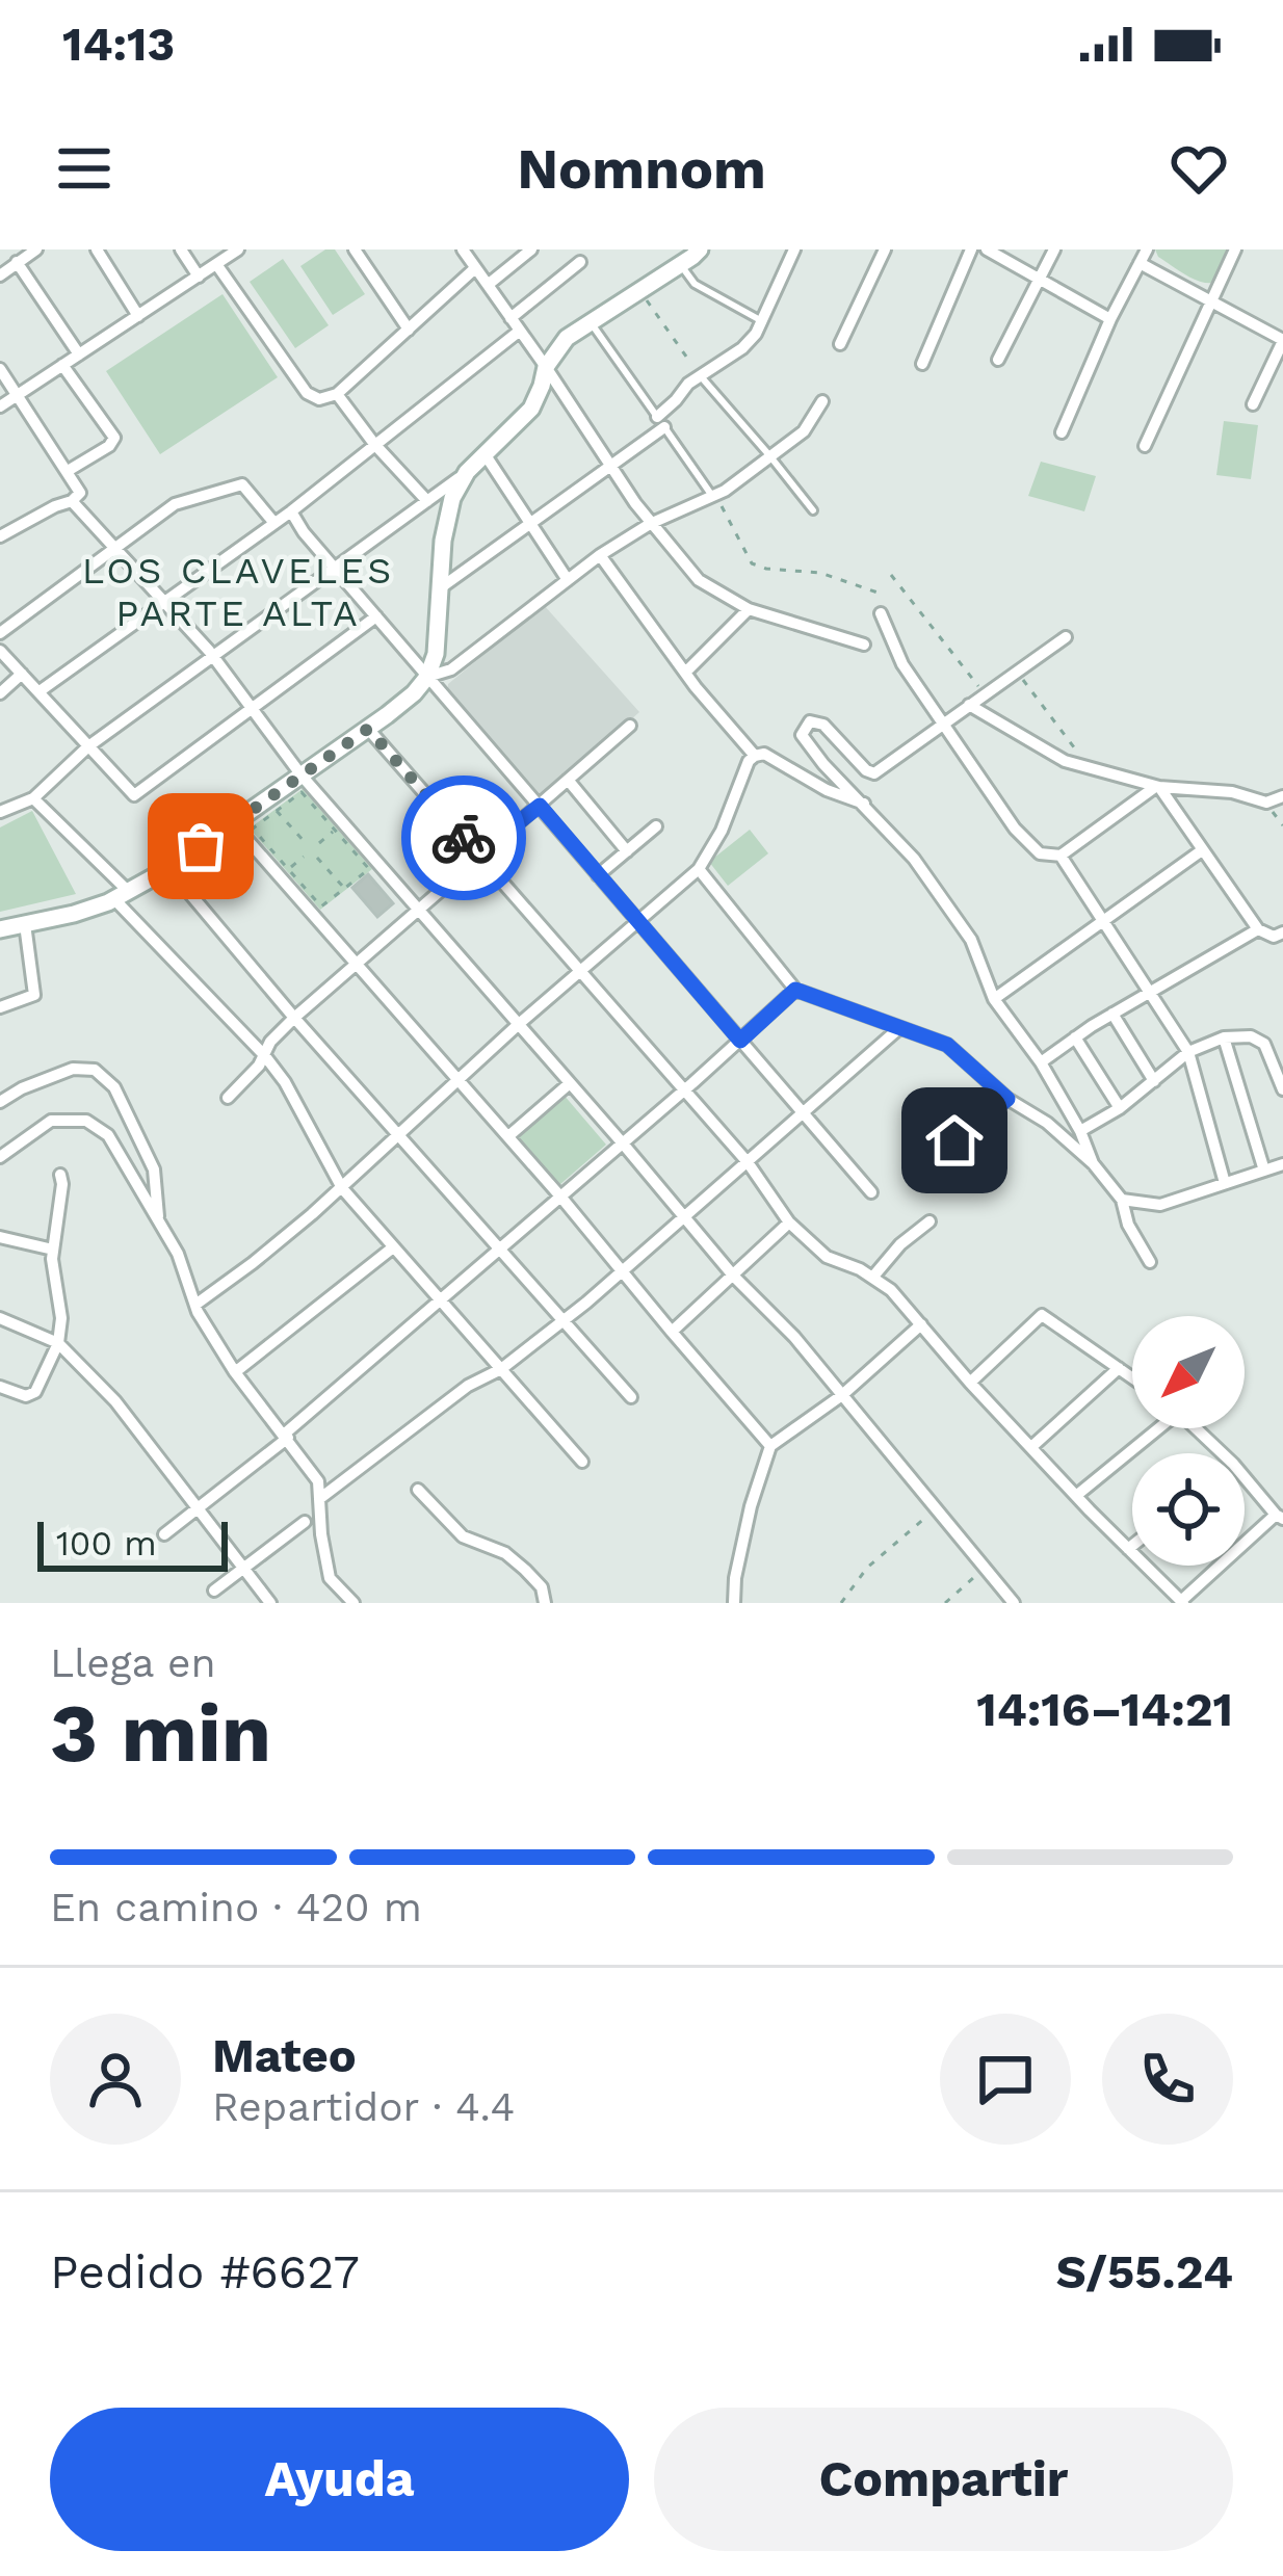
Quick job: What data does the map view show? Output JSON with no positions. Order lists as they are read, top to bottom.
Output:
{
  "districts": ["LOS CLAVELES PARTE ALTA"],
  "scale_bar": "100 m",
  "north": "bottom left",
  "page": {
    "status": "14:13",
    "header": "Nomnom",
    "scale": "100 m",
    "heading": ["3 min", "Llega en", "14:16–14:21"],
    "panel": [
      "Mateo",
      "Repartidor · 4.4",
      "Pedido #6627",
      "S/55.24"
    ],
    "bar": "En camino · 420 m",
    "buttons": ["Ayuda", "Compartir"]
  }
}
